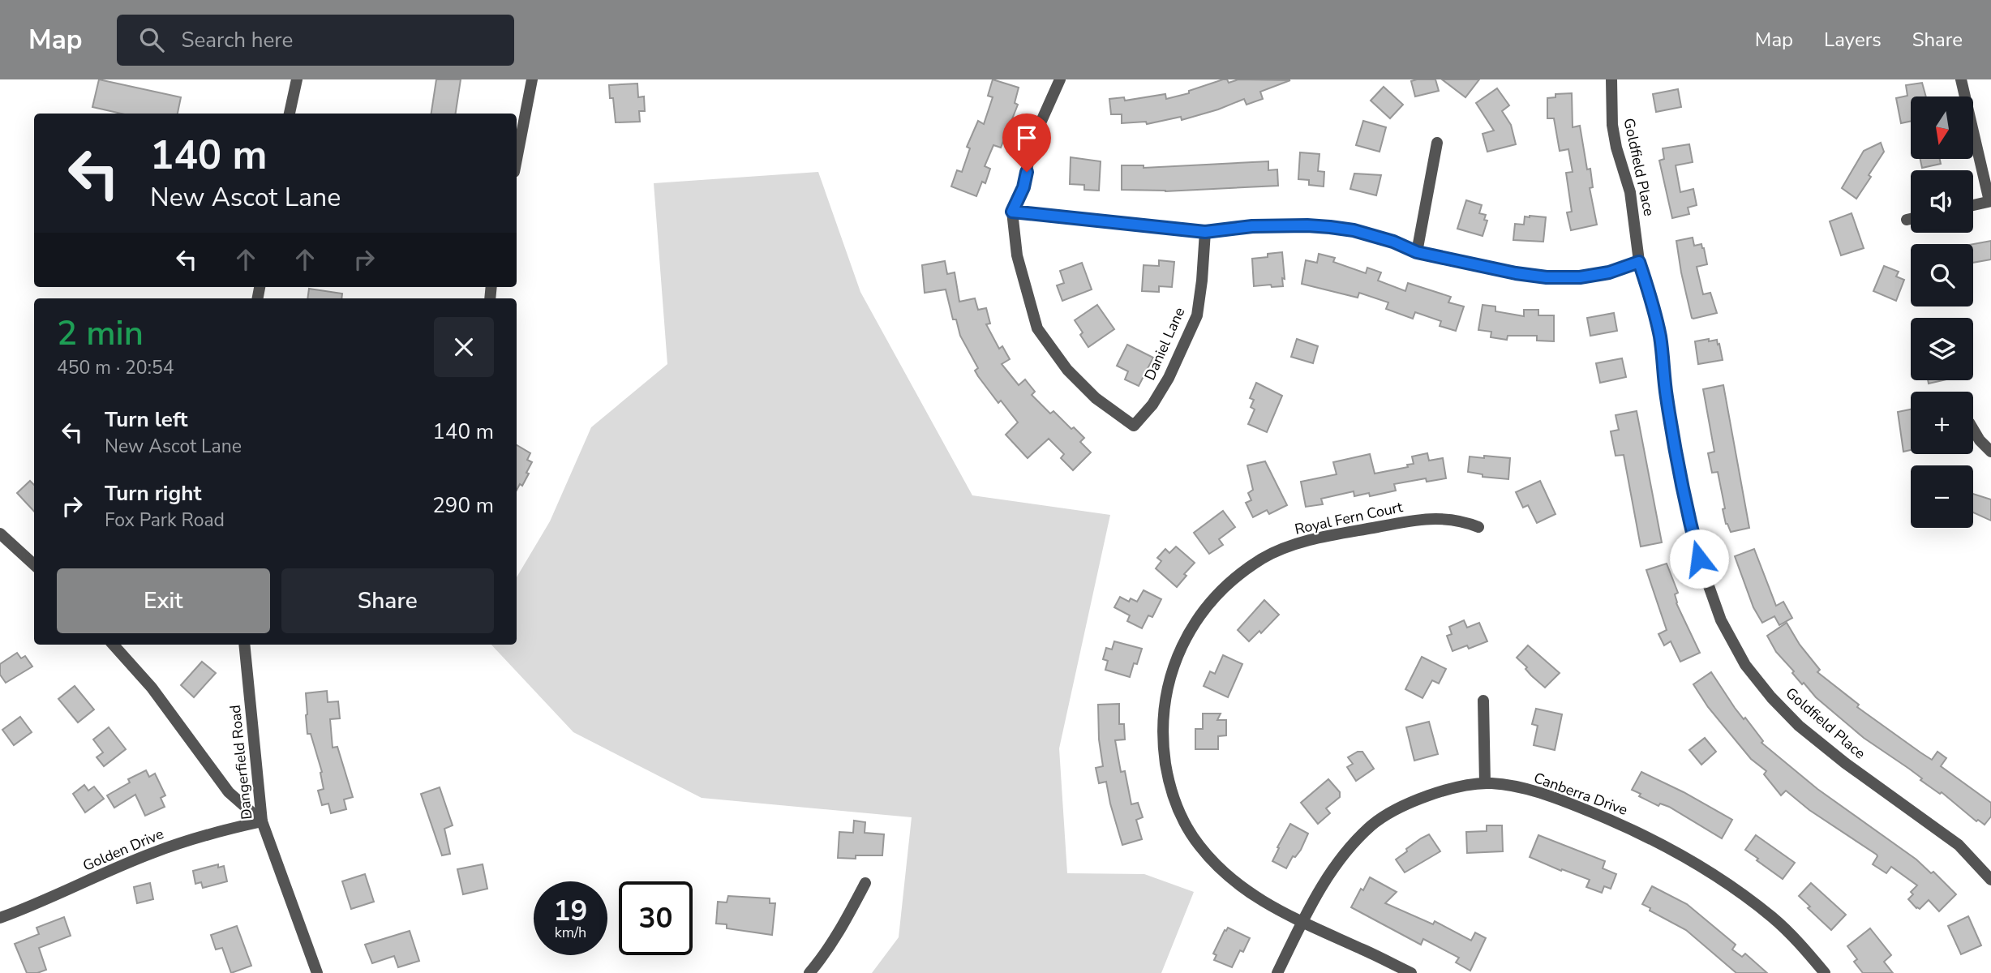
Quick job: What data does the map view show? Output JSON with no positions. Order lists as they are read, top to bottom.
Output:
{
  "streets": {
    "street": [
      "Goldfield Place",
      "Daniel Lane",
      "Royal Fern Court",
      "Dangerfield Road",
      "Canberra Drive",
      "Golden Drive"
    ]
  },
  "crossings": [
    ["Royal Fern Court", "Canberra Drive"],
    ["Dangerfield Road", "Golden Drive"]
  ],
  "north": "bottom",
  "page": {
    "header": "Map",
    "search": "Search here",
    "nav": ["Map", "Layers", "Share"],
    "map_buttons": ["+", "−"],
    "turn": ["140 m", "New Ascot Lane"],
    "heading": ["2 min", "450 m · 20:54"],
    "list": [
      {
        "name": "Turn left",
        "note": "New Ascot Lane",
        "value": "140 m"
      },
      {
        "name": "Turn right",
        "note": "Fox Park Road",
        "value": "290 m"
      }
    ],
    "buttons": ["Exit", "Share"],
    "speed": "19 km/h",
    "limit": "30"
  }
}
